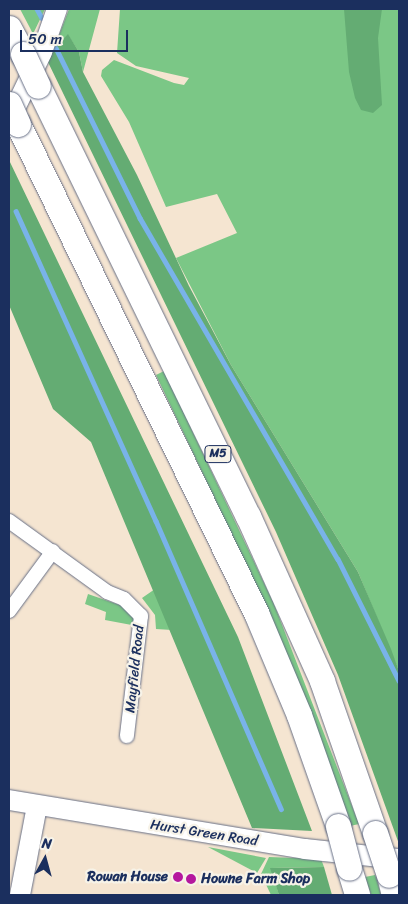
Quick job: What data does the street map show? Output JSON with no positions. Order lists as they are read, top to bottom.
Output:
{
  "streets": {
    "highway": ["M5"],
    "street": ["Mayfield Road", "Hurst Green Road"]
  },
  "crossings": [
    ["M5", "Hurst Green Road"]
  ],
  "places": ["Rowan House", "Howne Farm Shop"],
  "scale_bar": "50 m",
  "north": "top"
}
